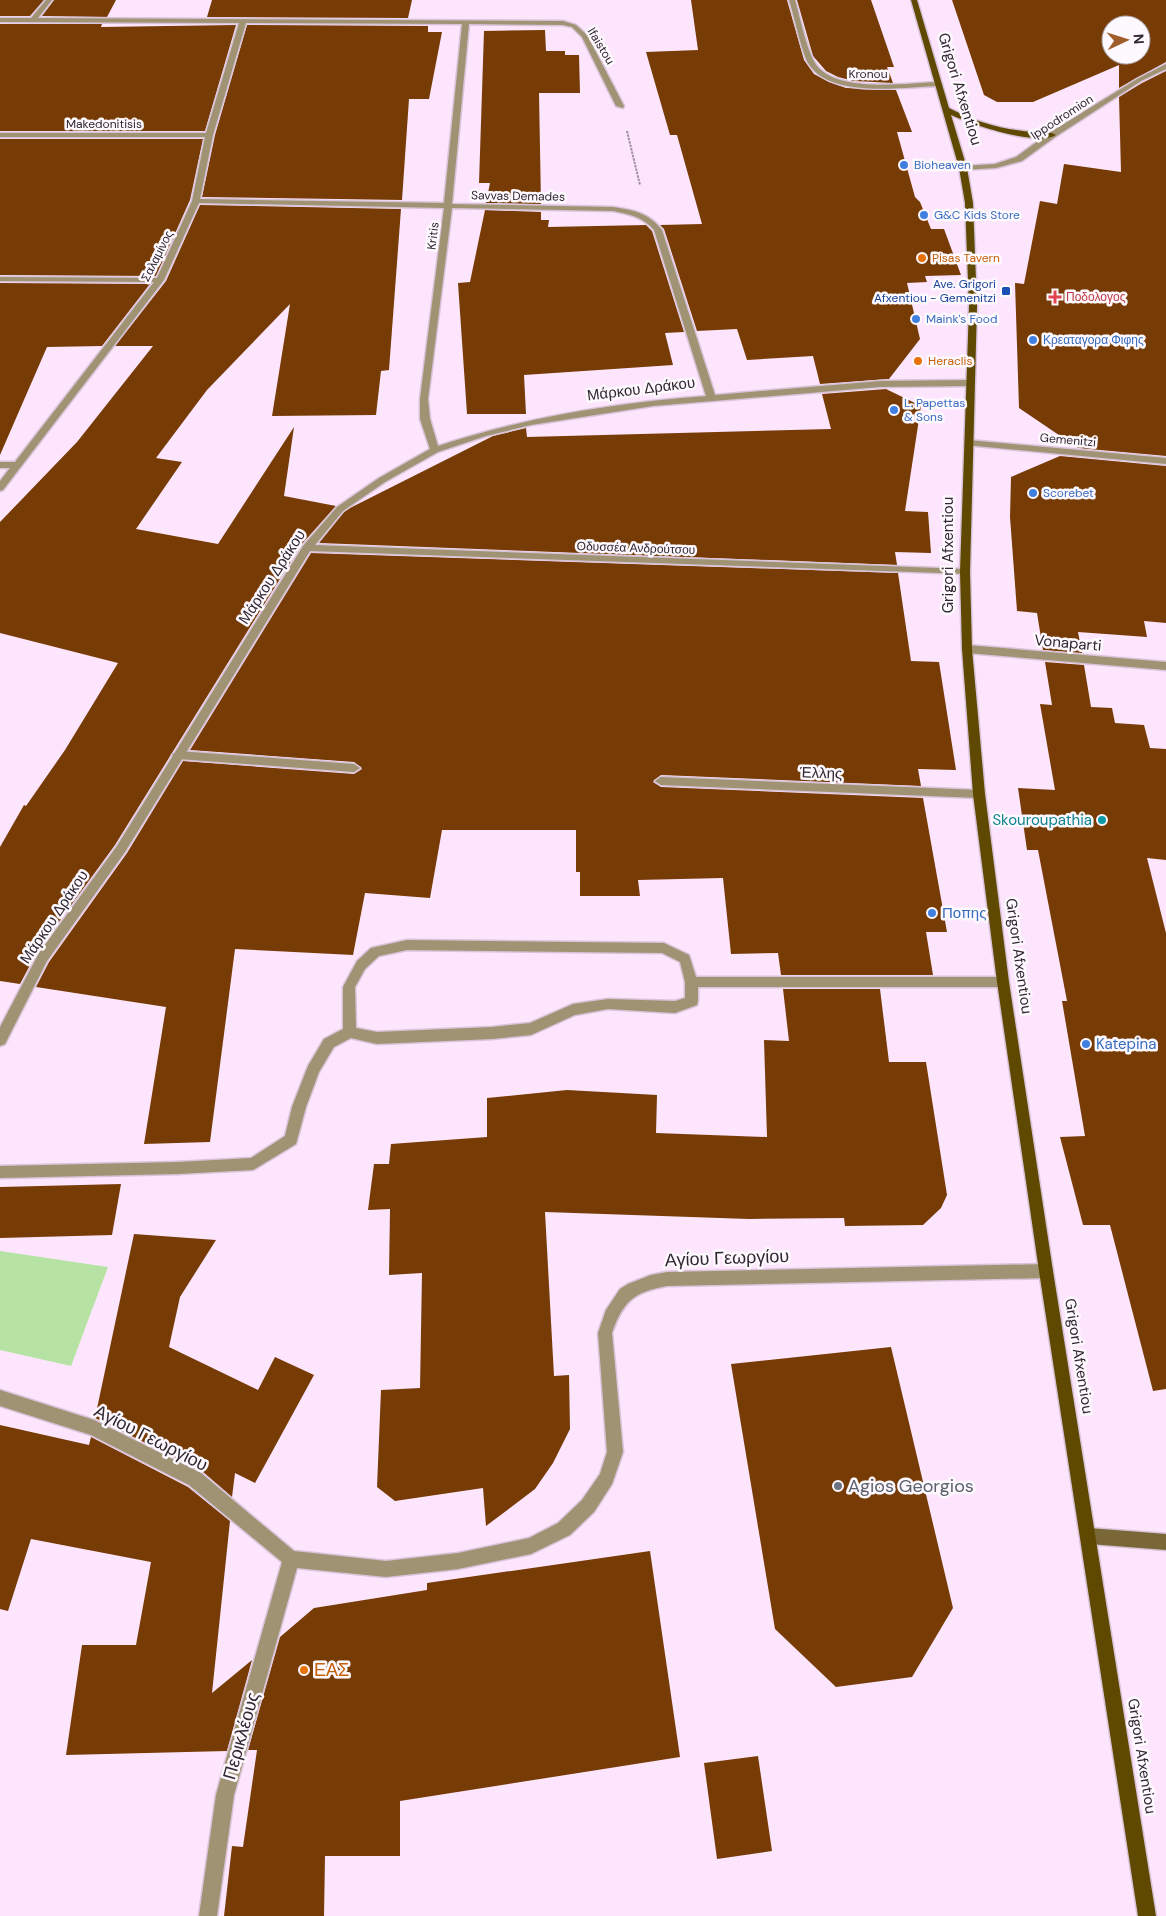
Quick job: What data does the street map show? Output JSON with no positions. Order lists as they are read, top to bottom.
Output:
{
  "streets": {
    "main road": ["Grigori Afxentiou"],
    "street": [
      "Ifaistou",
      "Kronou",
      "Ippodromion",
      "Makedonitisis",
      "Savvas Demades",
      "Kritis",
      "Σαλαμίνος",
      "Μάρκου Δράκου",
      "Gemenitzi",
      "Οδυσσέα Ανδρούτσου",
      "Vonaparti",
      "Έλλης",
      "Αγίου Γεωργίου",
      "Περικλέους"
    ]
  },
  "crossings": [
    ["Ifaistou", "Kritis"],
    ["Ifaistou", "Σαλαμίνος"],
    ["Kronou", "Grigori Afxentiou"],
    ["Grigori Afxentiou", "Ippodromion"],
    ["Grigori Afxentiou", "Μάρκου Δράκου"],
    ["Grigori Afxentiou", "Gemenitzi"],
    ["Grigori Afxentiou", "Οδυσσέα Ανδρούτσου"],
    ["Grigori Afxentiou", "Vonaparti"],
    ["Grigori Afxentiou", "Έλλης"],
    ["Grigori Afxentiou", "Αγίου Γεωργίου"],
    ["Makedonitisis", "Σαλαμίνος"],
    ["Savvas Demades", "Kritis"],
    ["Savvas Demades", "Σαλαμίνος"],
    ["Savvas Demades", "Μάρκου Δράκου"],
    ["Kritis", "Μάρκου Δράκου"],
    ["Μάρκου Δράκου", "Οδυσσέα Ανδρούτσου"],
    ["Αγίου Γεωργίου", "Περικλέους"]
  ],
  "places": {
    "other": [
      "Bioheaven",
      "G&C Kids Store",
      "Pisas Tavern",
      "Maink's Food",
      "Κρεαταγορα Φιφης",
      "Heraclis",
      "L. Papettas & Sons",
      "Scorebet",
      "Skouroupathia",
      "Ποπης",
      "Katepina",
      "Agios Georgios",
      "ΕΑΣ"
    ],
    "transit": ["Ave. Grigori Afxentiou - Gemenitzi"],
    "health": ["Ποδολογος"]
  },
  "north": "right"
}
